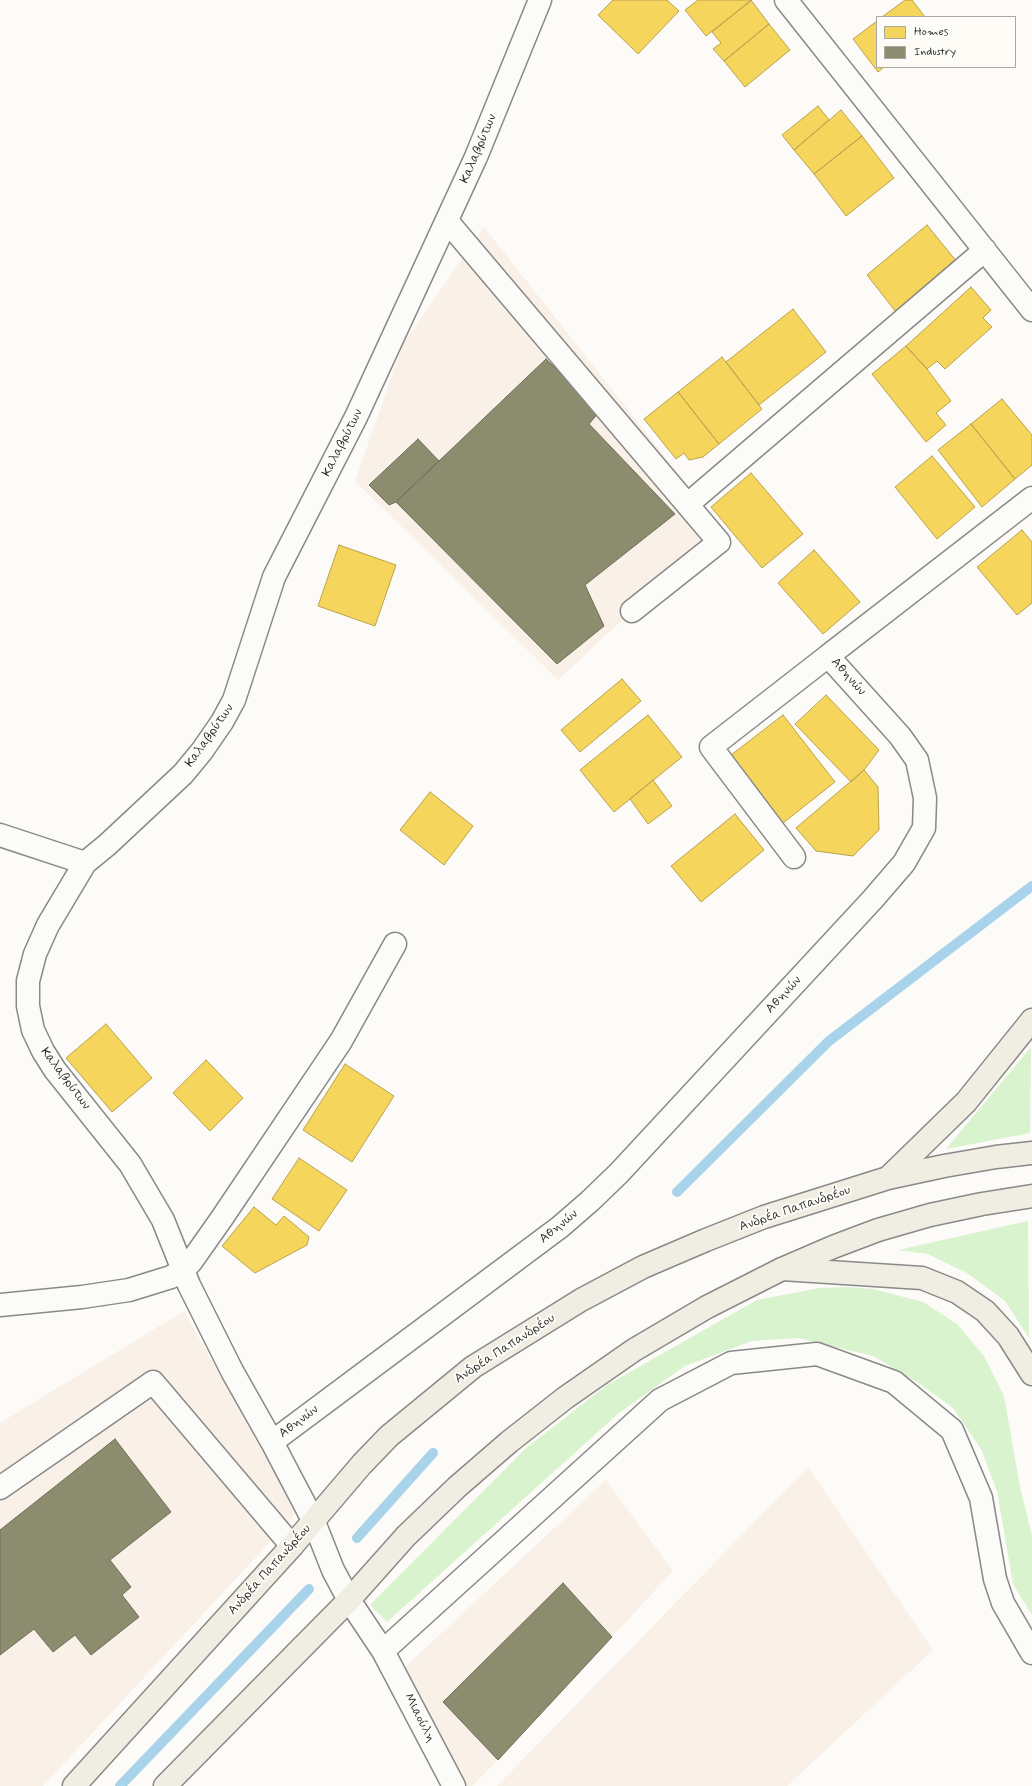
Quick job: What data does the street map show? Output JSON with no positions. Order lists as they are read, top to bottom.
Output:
{
  "streets": {
    "main road": ["Ανδρέα Παπανδρέου"],
    "street": ["Καλαβρύτων", "Αθηνών", "Μιαούλη"]
  },
  "crossings": [
    ["Καλαβρύτων", "Αθηνών"],
    ["Καλαβρύτων", "Μιαούλη"],
    ["Αθηνών", "Μιαούλη"],
    ["Ανδρέα Παπανδρέου", "Μιαούλη"]
  ],
  "legend": ["Homes", "Industry"]
}
